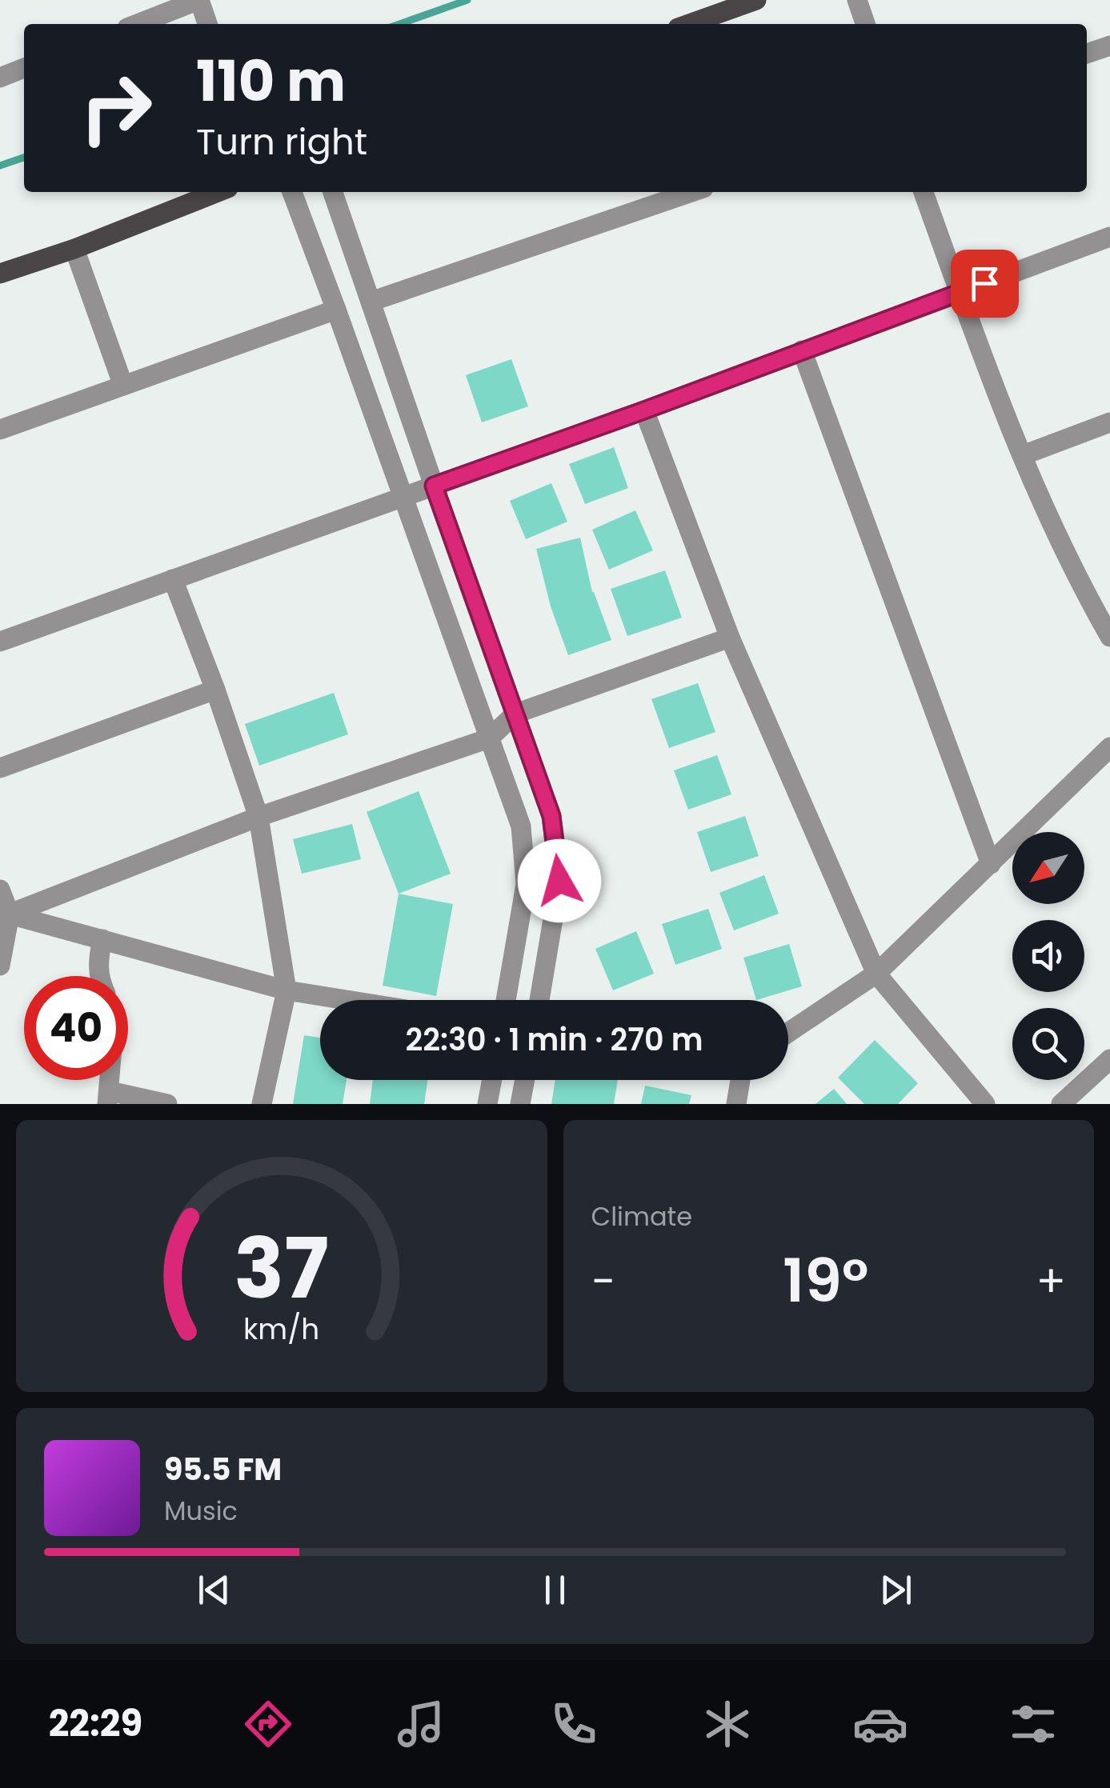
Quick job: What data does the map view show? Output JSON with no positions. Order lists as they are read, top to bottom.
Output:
{
  "north": "bottom left",
  "page": {
    "turn": ["110 m", "Turn right"],
    "limit": "40",
    "trip": "22:30 · 1 min · 270 m",
    "tile": "Climate",
    "heat": ["−", "19°", "+"],
    "song": ["95.5 FM", "Music"],
    "tabs": "22:29",
    "gauge": ["37", "km/h"]
  }
}
